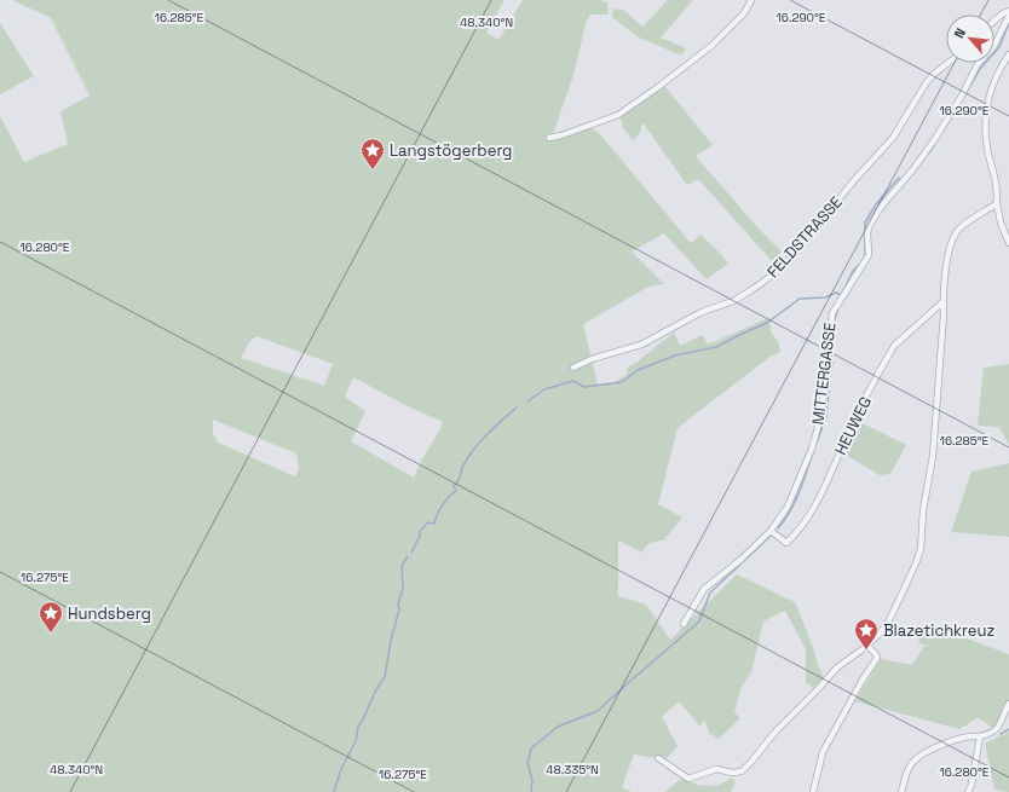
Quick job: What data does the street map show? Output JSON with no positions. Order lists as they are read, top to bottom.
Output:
{
  "streets": {
    "street": ["FELDSTRASSE", "MITTERGASSE", "HEUWEG"]
  },
  "crossings": [
    ["MITTERGASSE", "HEUWEG"]
  ],
  "places": {
    "place": ["Langstögerberg", "Hundsberg", "Blazetichkreuz"]
  },
  "north": "top left",
  "coordinates": [
    "16.285°E",
    "16.290°E",
    "48.340°N",
    "16.280°E",
    "16.275°E",
    "48.335°N"
  ]
}
